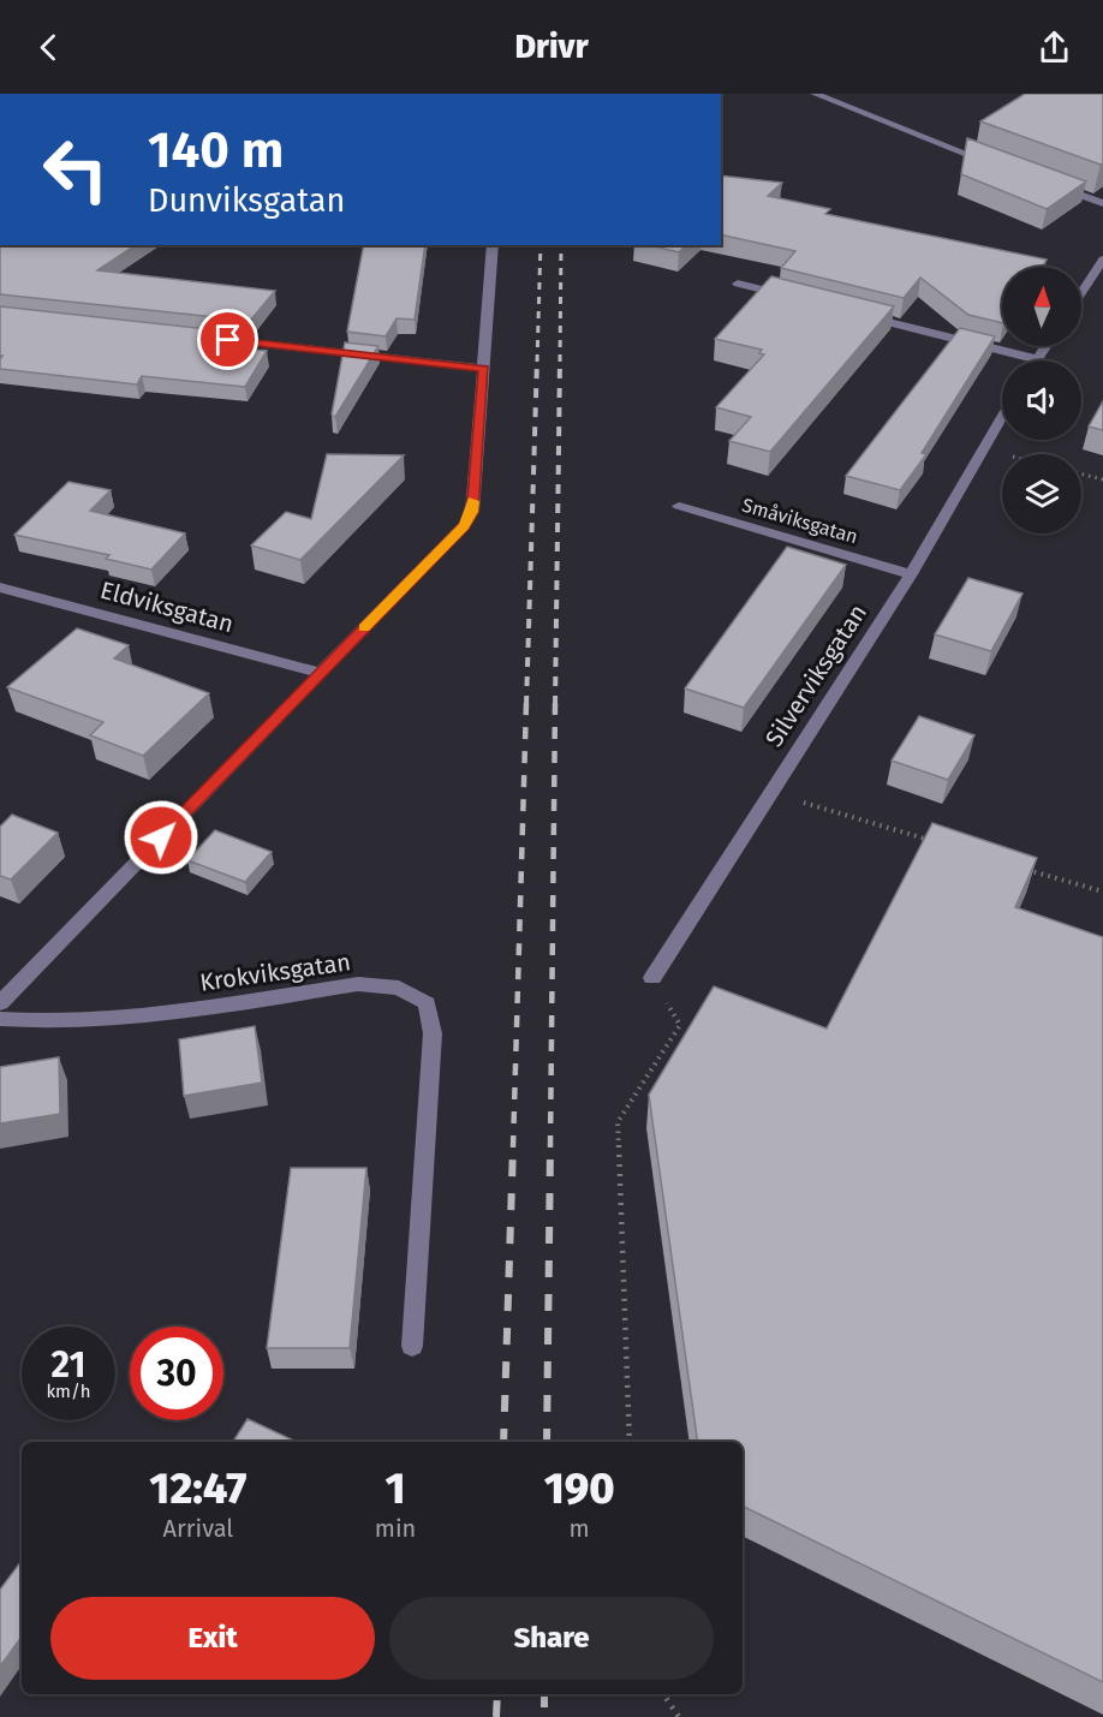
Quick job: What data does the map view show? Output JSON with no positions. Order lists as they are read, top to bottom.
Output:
{
  "streets": {
    "street": [
      "Småviksgatan",
      "Eldviksgatan",
      "Silverviksgatan",
      "Krokviksgatan"
    ]
  },
  "crossings": [
    ["Småviksgatan", "Silverviksgatan"]
  ],
  "north": "top",
  "page": {
    "header": "Drivr",
    "turn": ["140 m", "Dunviksgatan"],
    "speed": "21 km/h",
    "limit": "30",
    "eta": [
      "12:47",
      "Arrival",
      "1",
      "min",
      "190",
      "m"
    ],
    "buttons": ["Exit", "Share"]
  }
}
